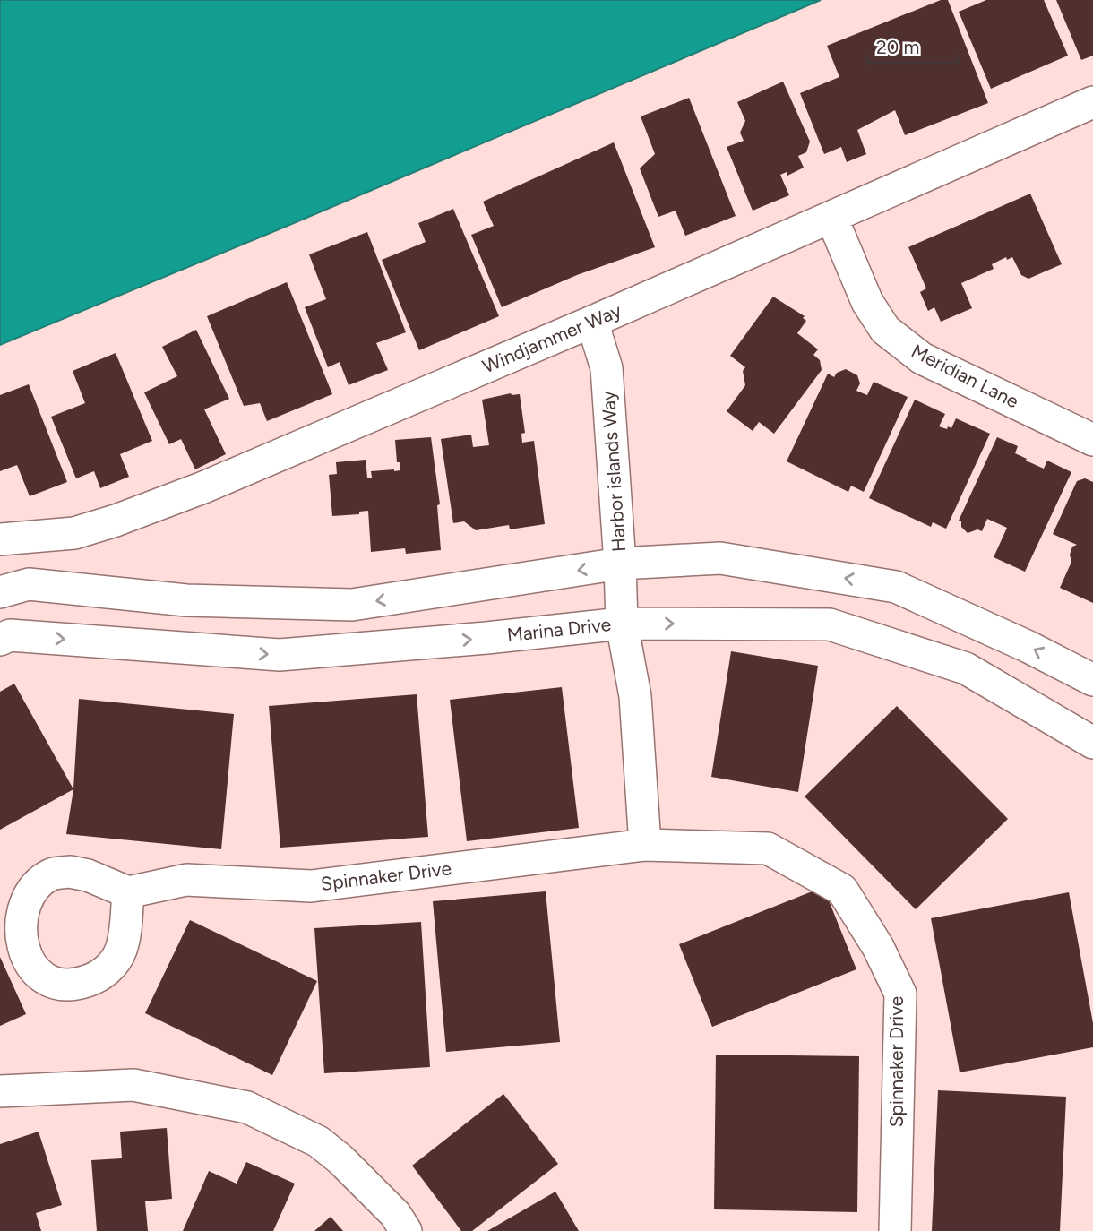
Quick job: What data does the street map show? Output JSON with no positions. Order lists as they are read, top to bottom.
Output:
{
  "streets": {
    "street": [
      "Windjammer Way",
      "Meridian Lane",
      "Harbor islands Way",
      "Marina Drive",
      "Spinnaker Drive"
    ]
  },
  "crossings": [
    ["Windjammer Way", "Meridian Lane"],
    ["Windjammer Way", "Harbor islands Way"],
    ["Harbor islands Way", "Marina Drive"]
  ],
  "scale_bar": "20 m"
}
